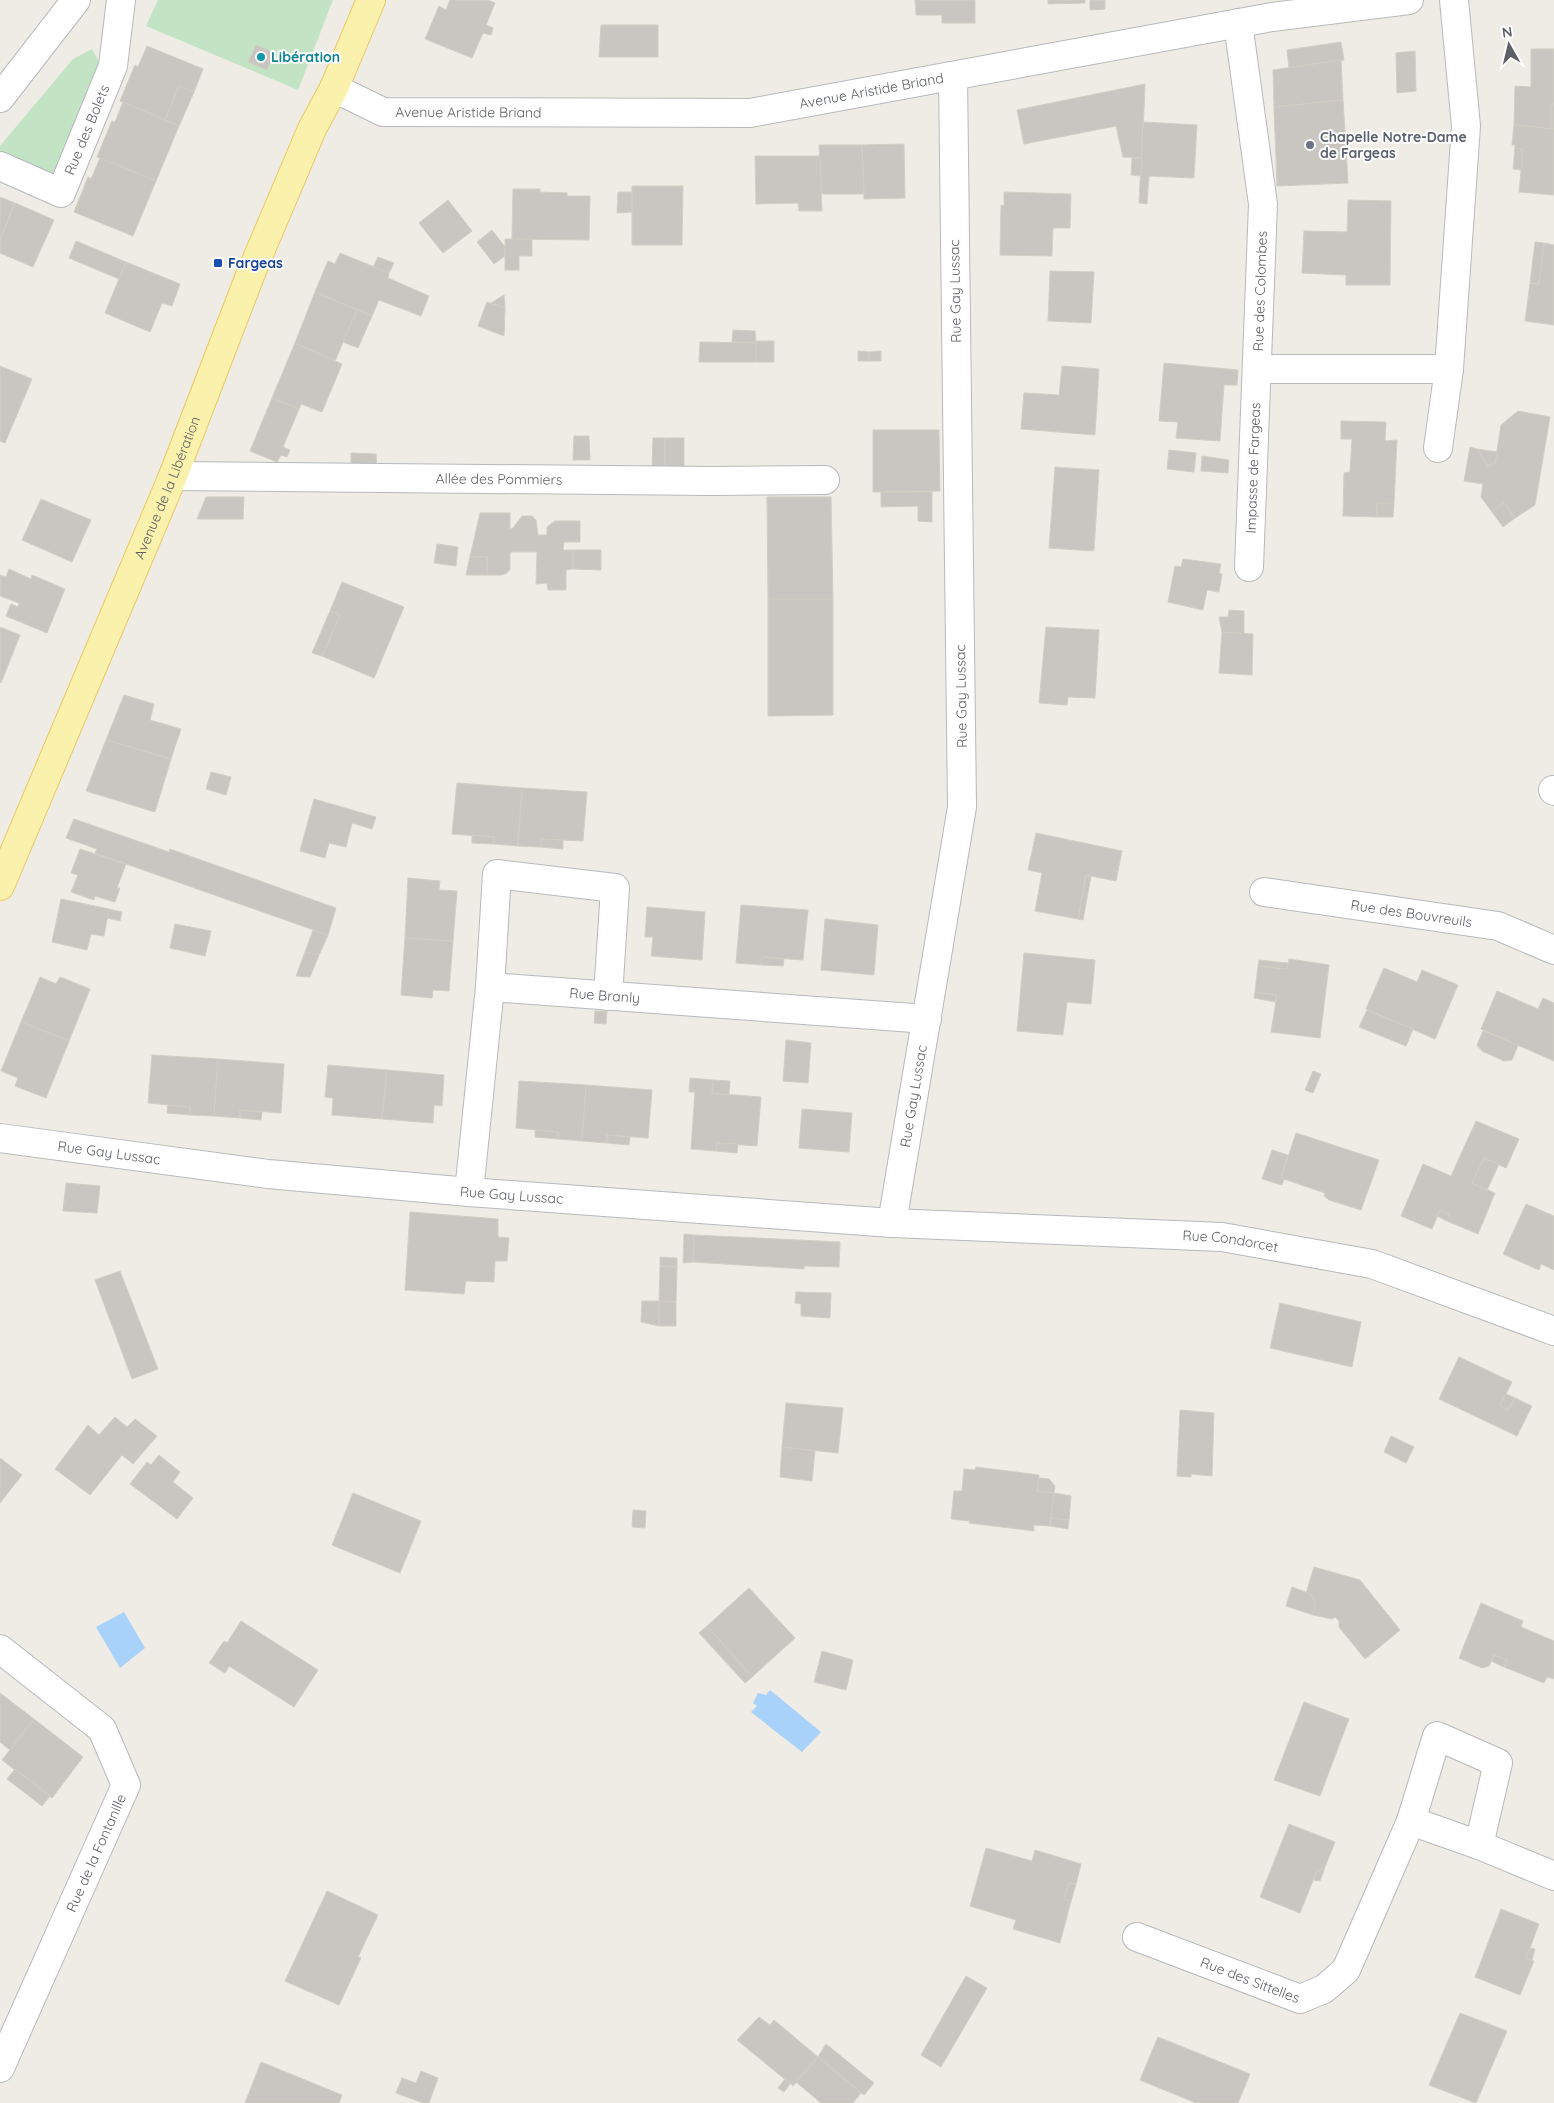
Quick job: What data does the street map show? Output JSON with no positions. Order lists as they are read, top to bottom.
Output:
{
  "streets": {
    "main road": ["Avenue de la Libération"],
    "street": [
      "Avenue Aristide Briand",
      "Rue des Bolets",
      "Rue Gay Lussac",
      "Rue des Colombes",
      "Impasse de Fargeas",
      "Allée des Pommiers",
      "Rue des Bouvreuils",
      "Rue Branly",
      "Rue Condorcet",
      "Rue de la Fontanille",
      "Rue des Sittelles"
    ]
  },
  "crossings": [
    ["Avenue Aristide Briand", "Rue Gay Lussac"],
    ["Avenue Aristide Briand", "Rue des Colombes"],
    ["Avenue Aristide Briand", "Avenue de la Libération"],
    ["Rue Gay Lussac", "Rue Branly"],
    ["Rue Gay Lussac", "Rue Condorcet"],
    ["Rue des Colombes", "Impasse de Fargeas"],
    ["Allée des Pommiers", "Avenue de la Libération"]
  ],
  "places": {
    "other": ["Libération", "Chapelle Notre-Dame de Fargeas"],
    "transit": ["Fargeas"]
  },
  "north": "top"
}
